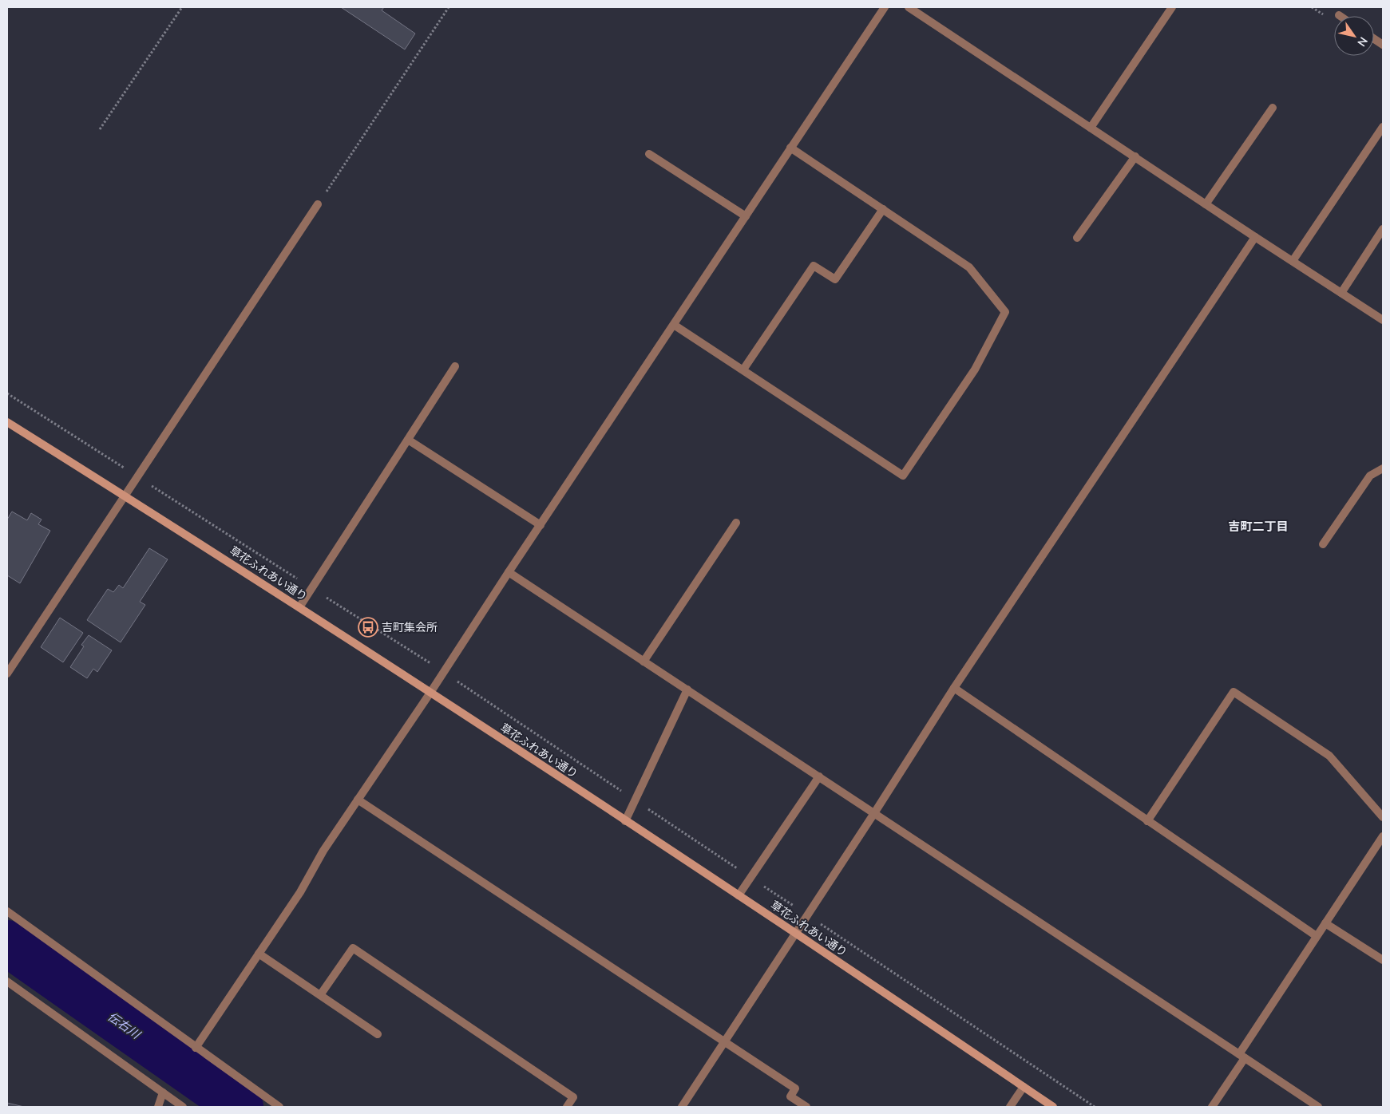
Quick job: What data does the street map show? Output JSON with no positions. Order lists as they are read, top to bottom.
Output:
{
  "streets": {
    "street": ["草花ふれあい通り"]
  },
  "districts": ["吉町二丁目"],
  "water": ["伝右川"],
  "places": {
    "bus stop": ["吉町集会所"]
  },
  "north": "bottom right"
}
